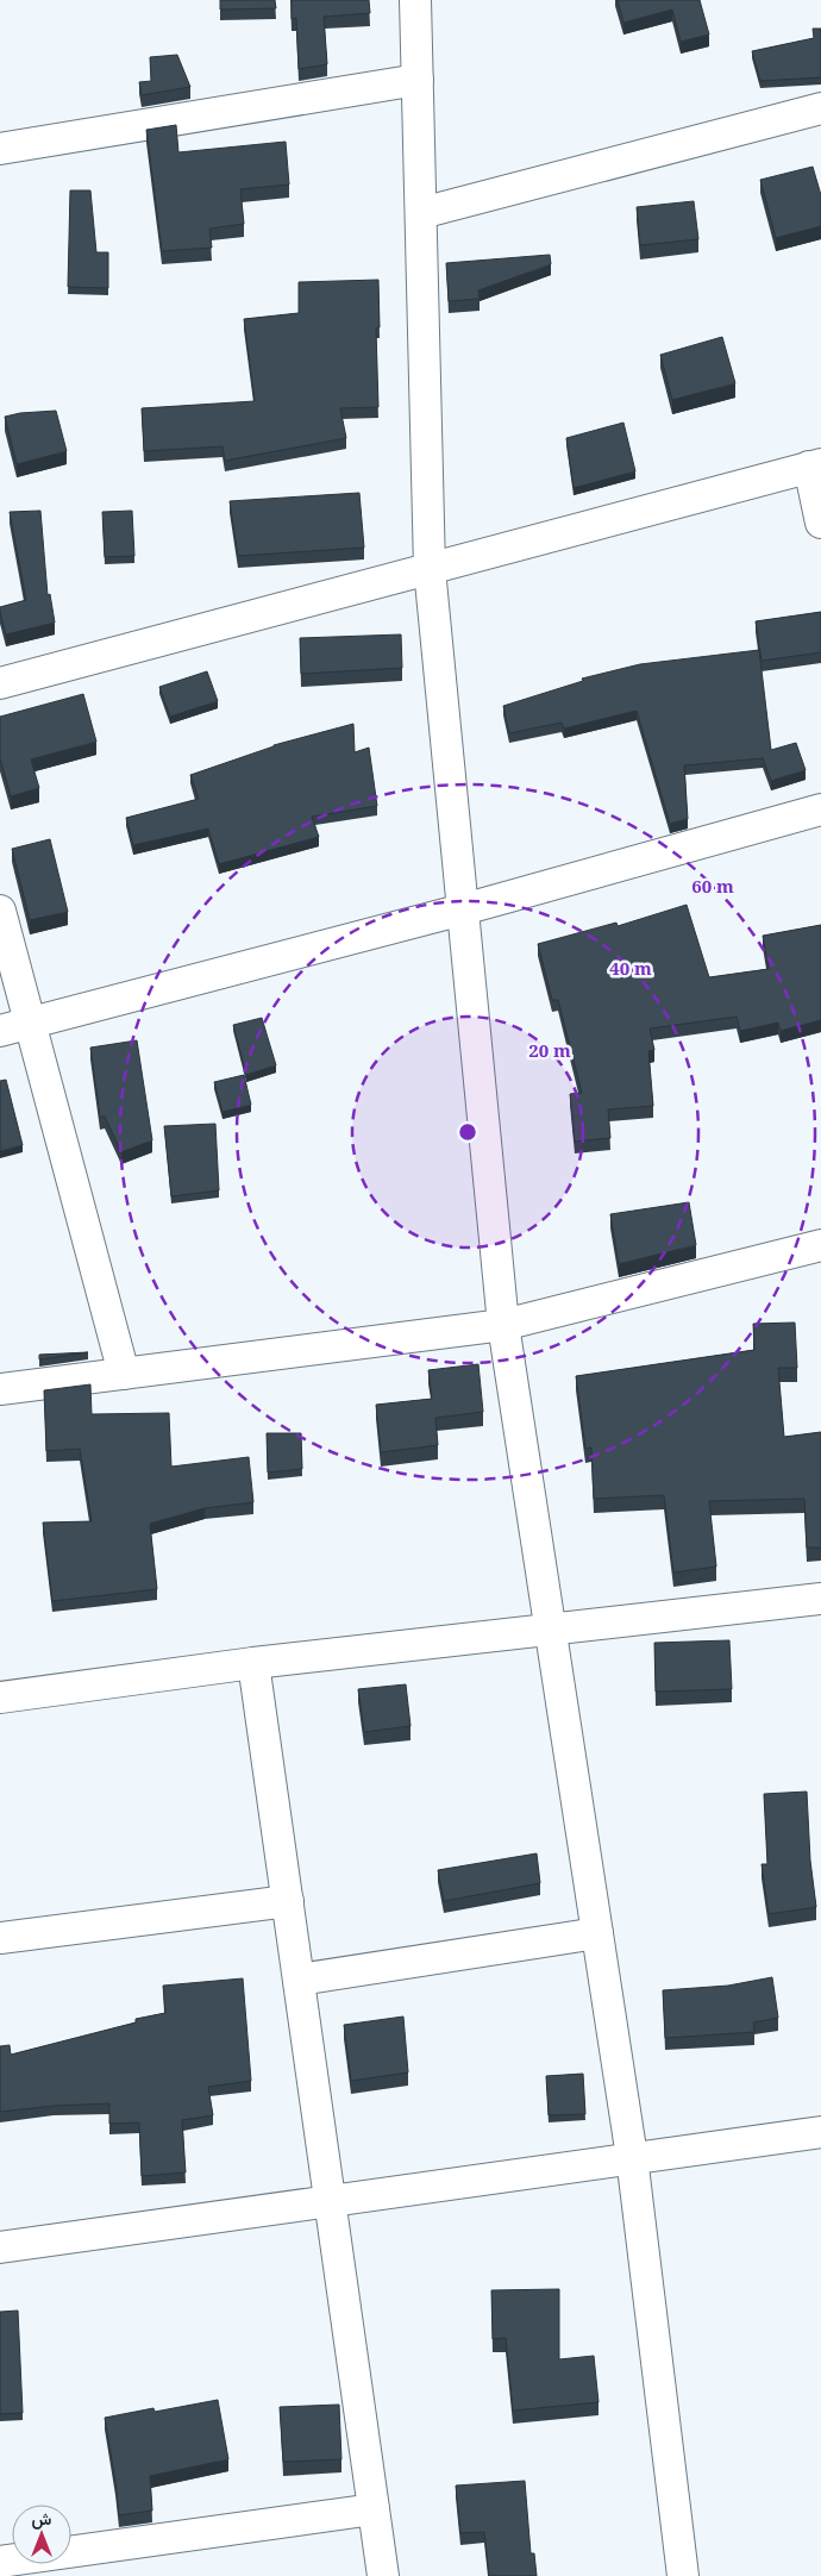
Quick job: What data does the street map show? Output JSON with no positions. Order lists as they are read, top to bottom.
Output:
{
  "north": "top",
  "rings": ["60 m", "40 m", "20 m"]
}
